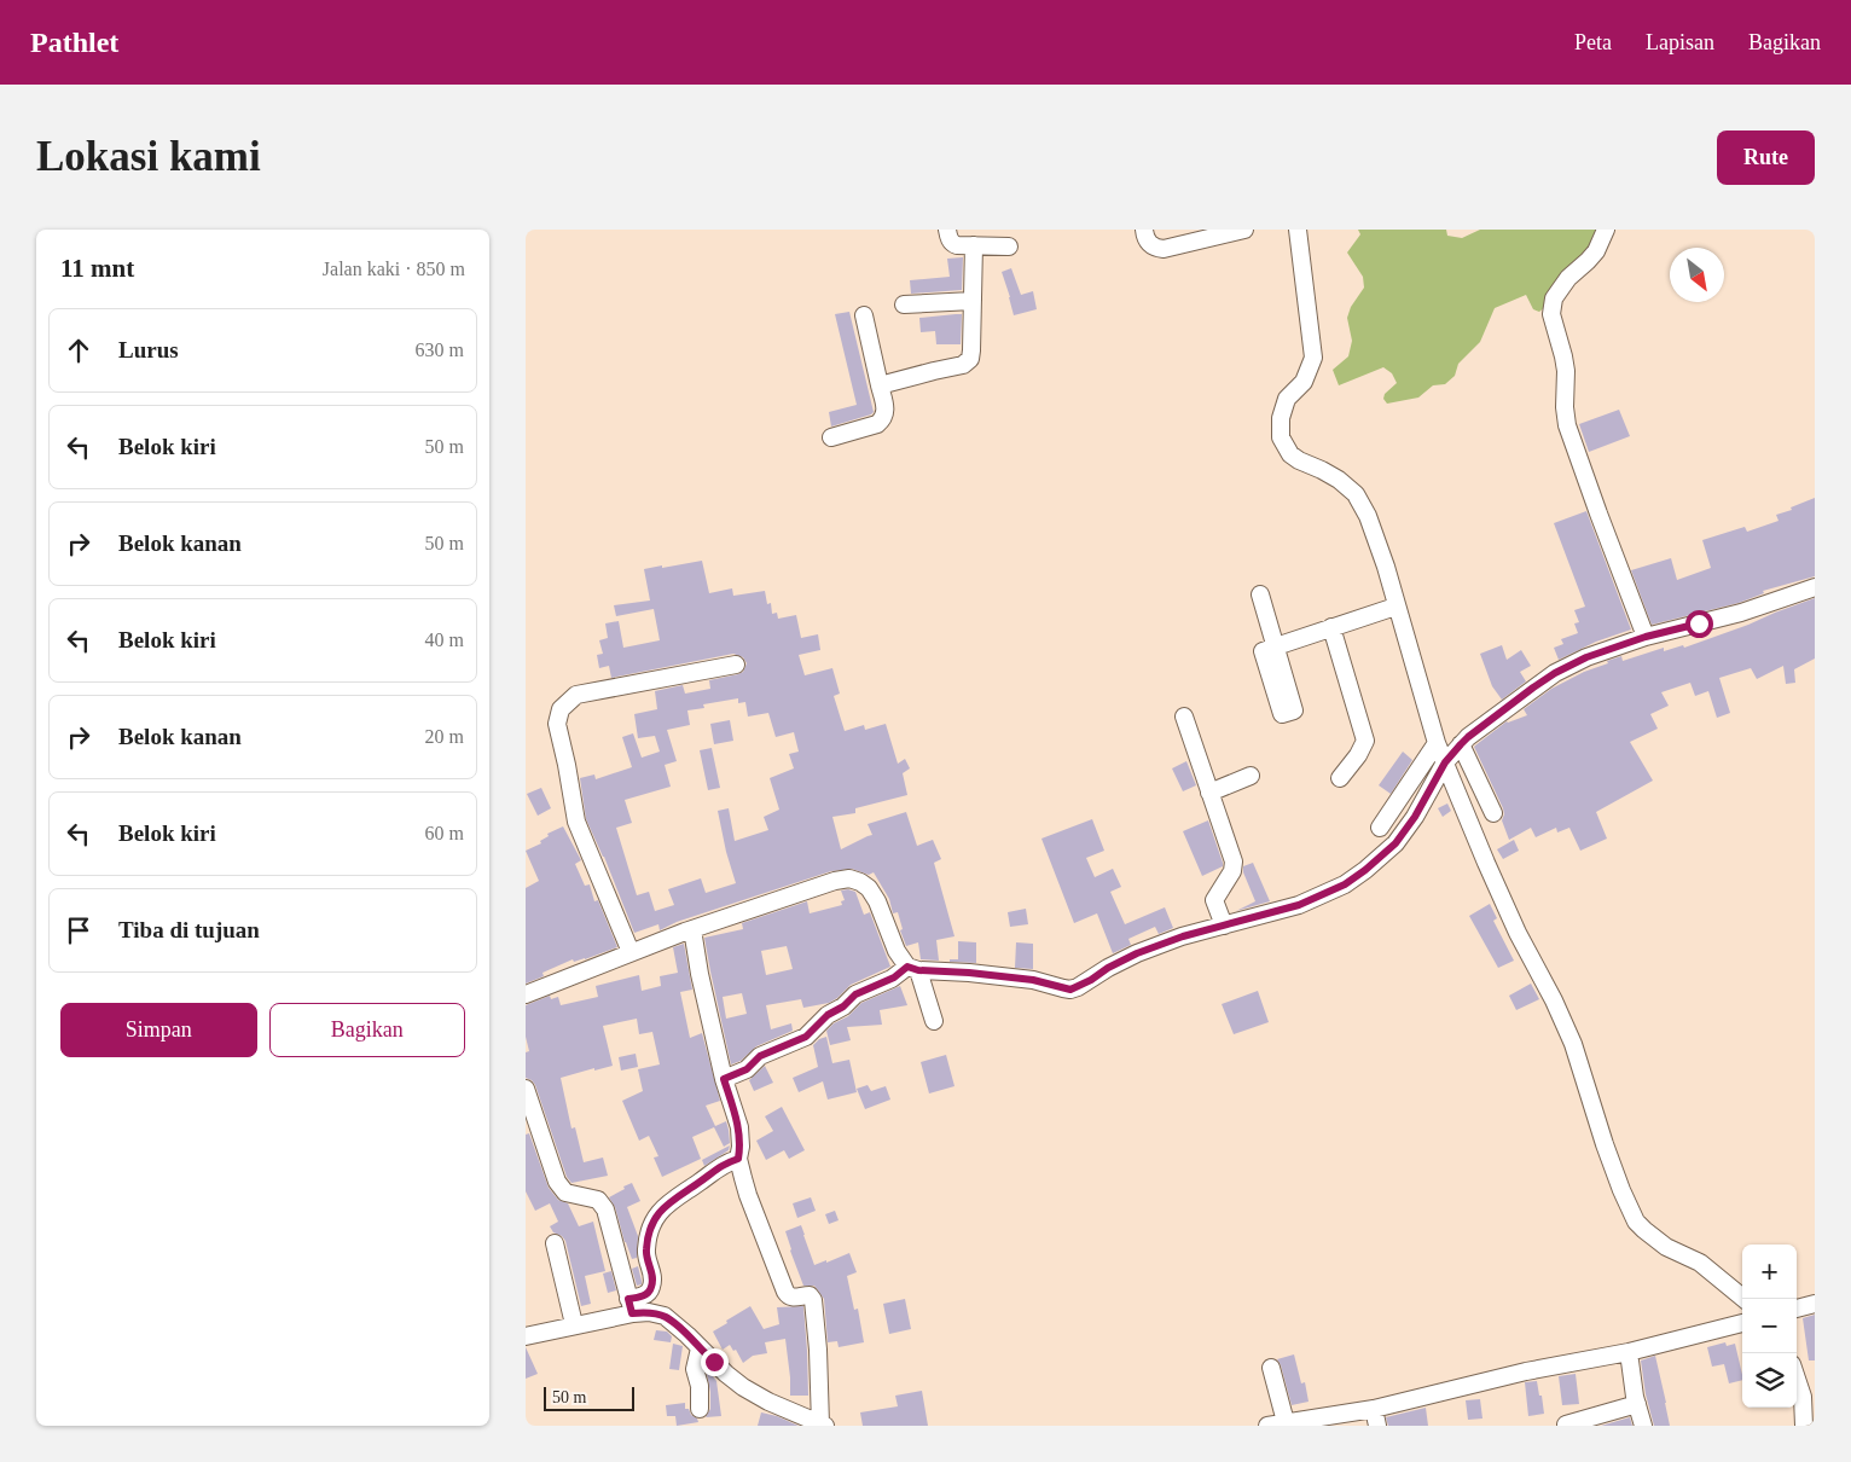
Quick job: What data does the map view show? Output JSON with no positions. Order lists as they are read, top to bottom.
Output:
{
  "scale_bar": "50 m",
  "north": "bottom right",
  "page": {
    "header": "Pathlet",
    "nav": ["Peta", "Lapisan", "Bagikan"],
    "buttons": [
      "Rute",
      ["Simpan", "Bagikan"]
    ],
    "title": "Lokasi kami",
    "heading": ["11 mnt", "Jalan kaki · 850 m"],
    "list": [
      ["Lurus", "630 m"],
      ["Belok kiri", "50 m"],
      ["Belok kanan", "50 m"],
      ["Belok kiri", "40 m"],
      ["Belok kanan", "20 m"],
      ["Belok kiri", "60 m"],
      "Tiba di tujuan"
    ],
    "map_buttons": ["+", "−"],
    "scale": "50 m"
  }
}
